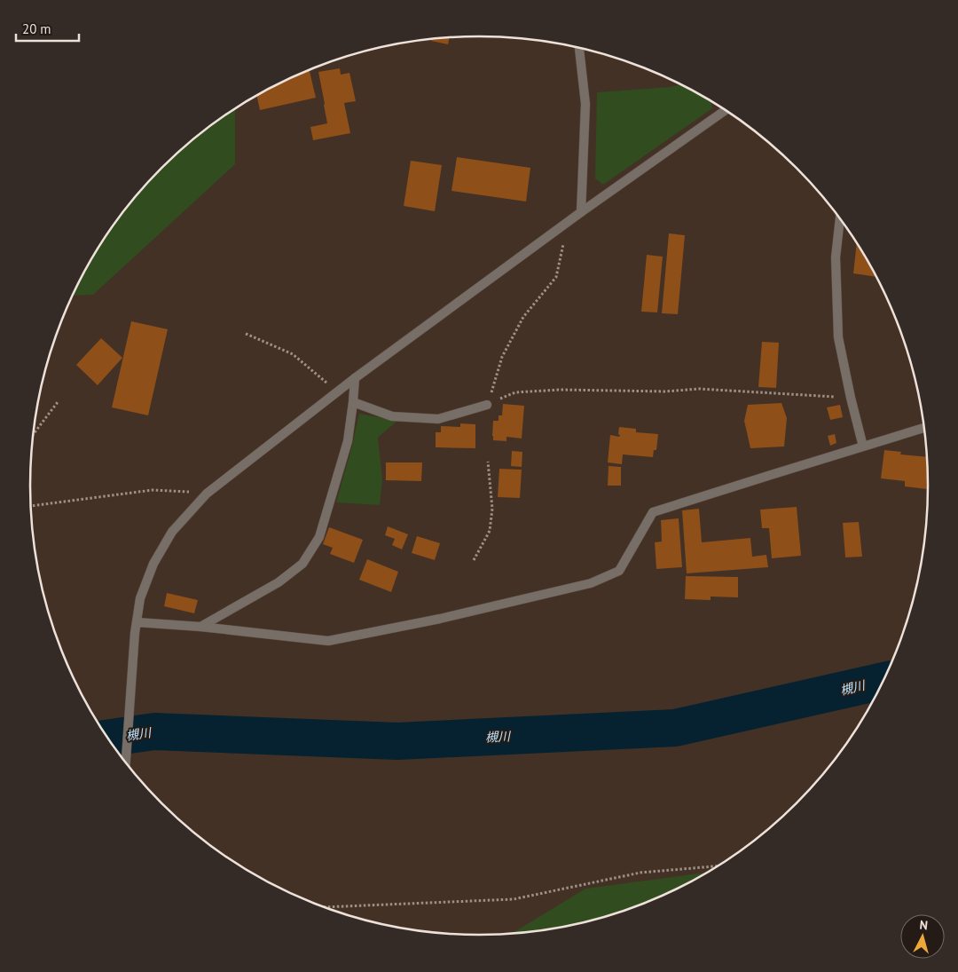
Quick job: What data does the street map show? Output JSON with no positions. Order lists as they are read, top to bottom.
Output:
{
  "water": ["槻川"],
  "scale_bar": "20 m",
  "north": "top"
}
